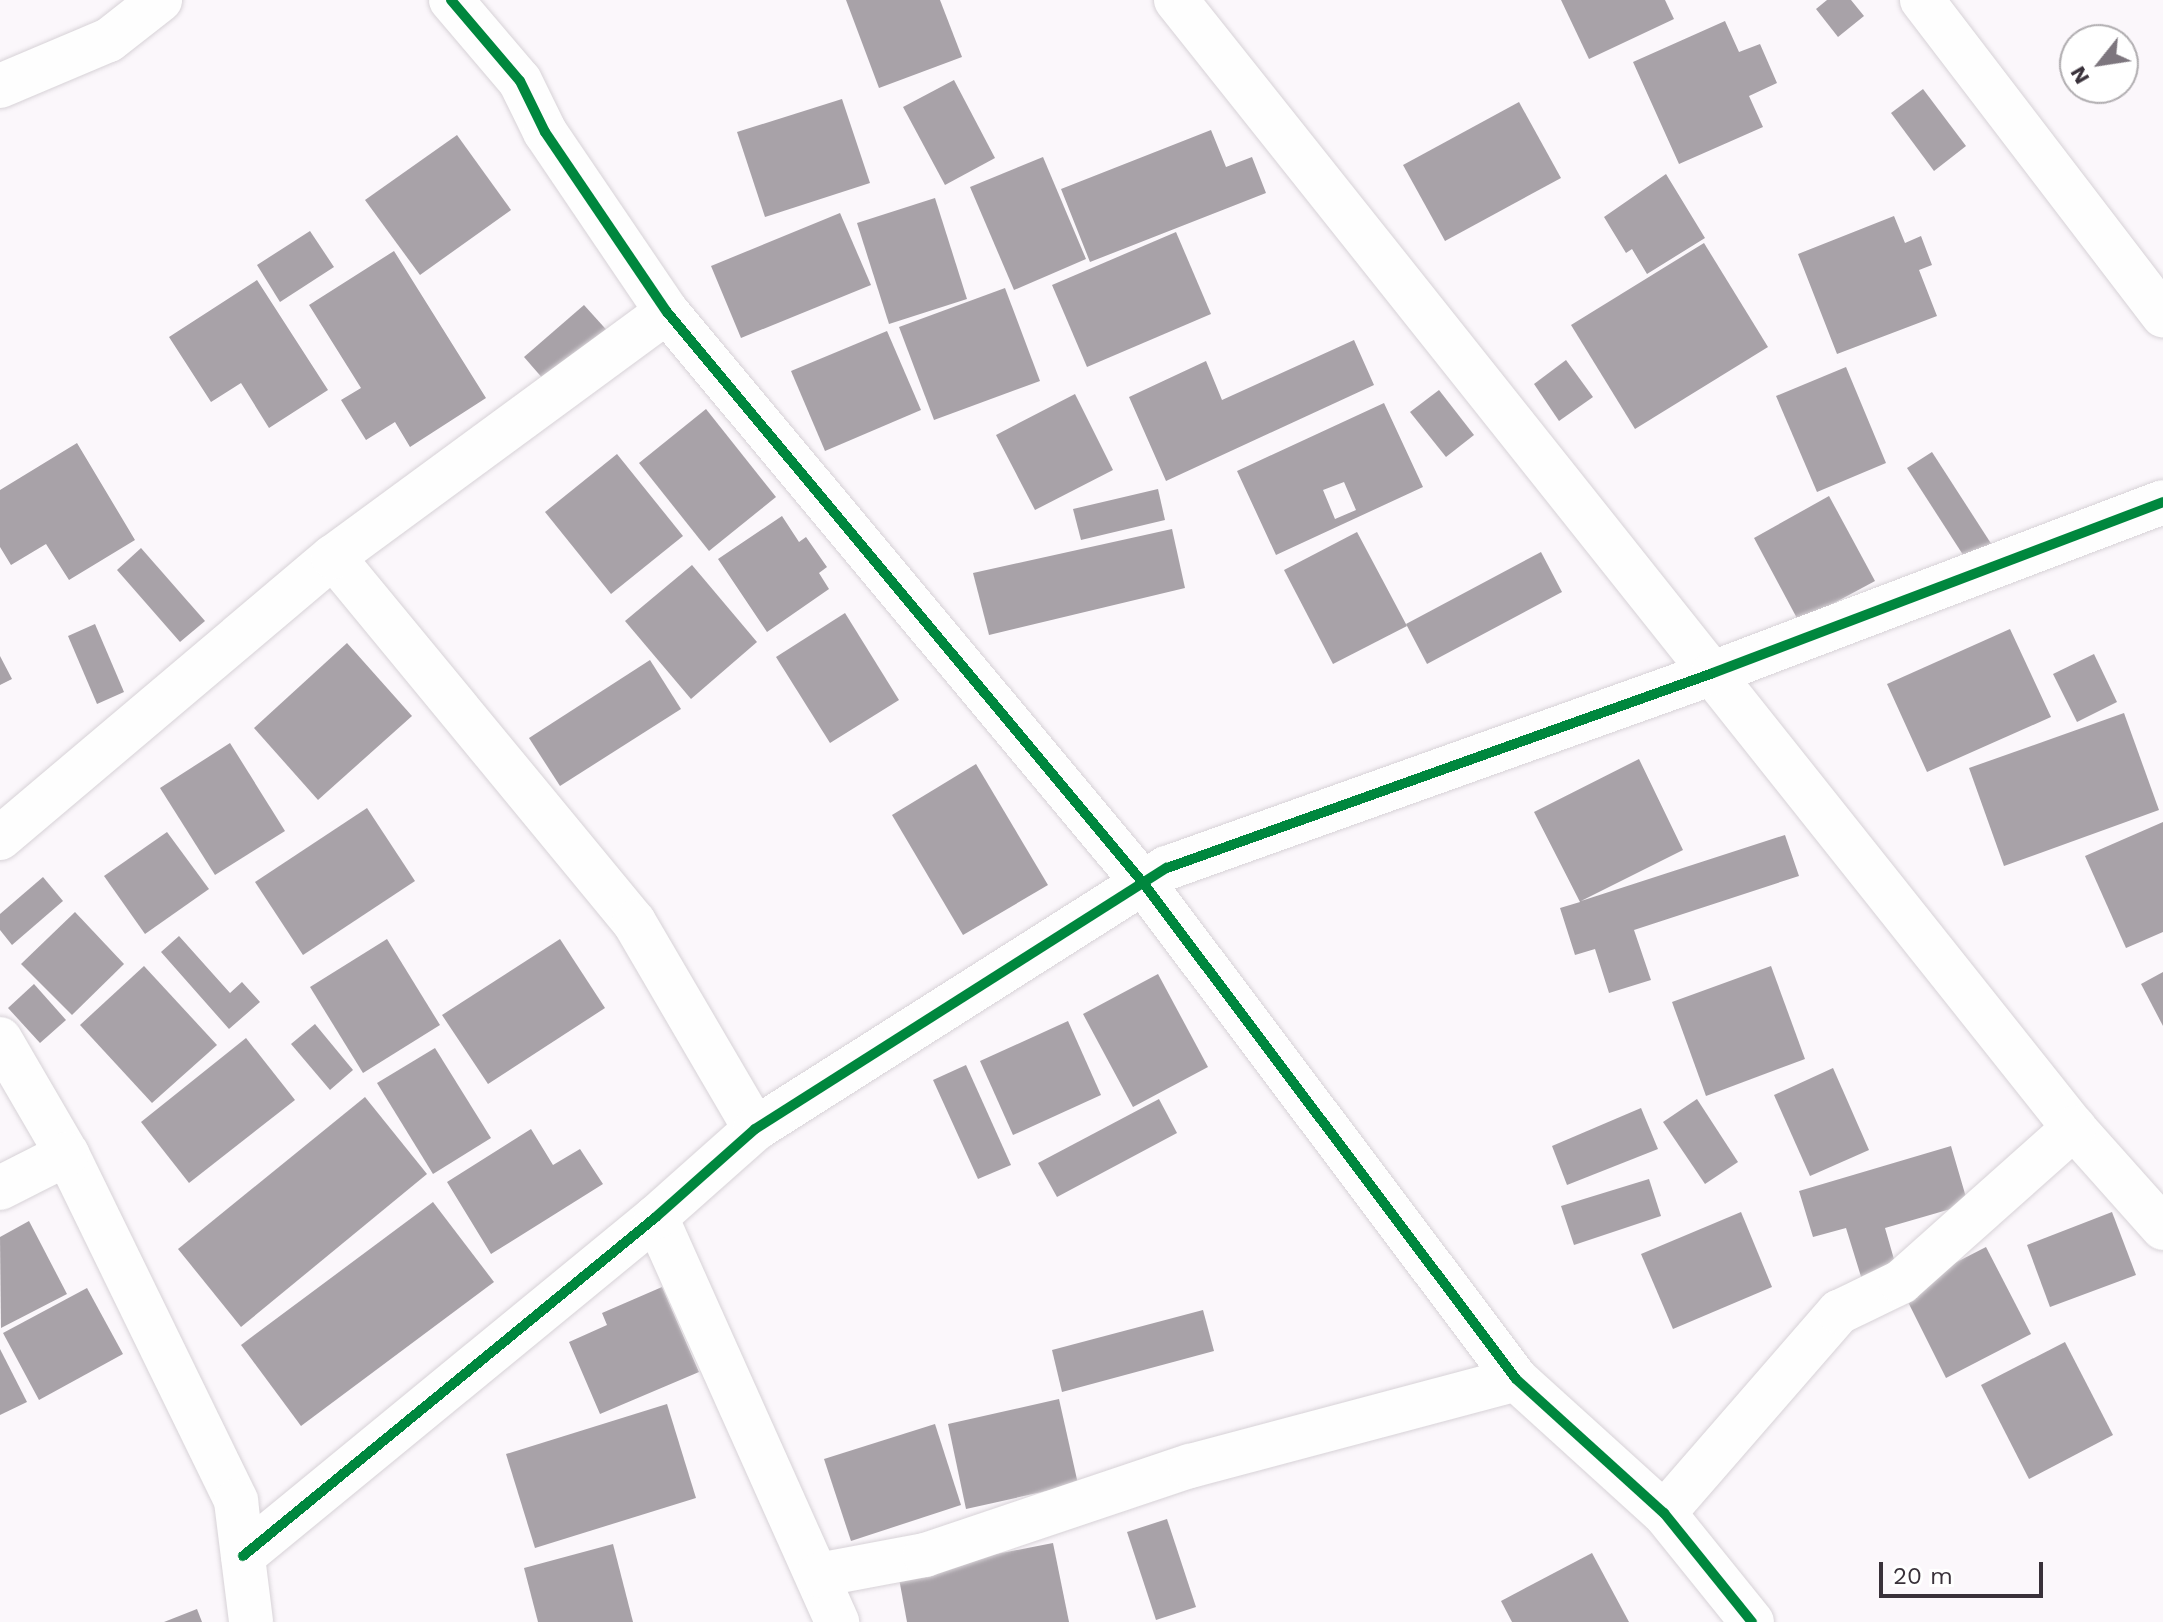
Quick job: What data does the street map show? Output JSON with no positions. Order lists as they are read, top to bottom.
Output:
{
  "scale_bar": "20 m",
  "north": "bottom left"
}
